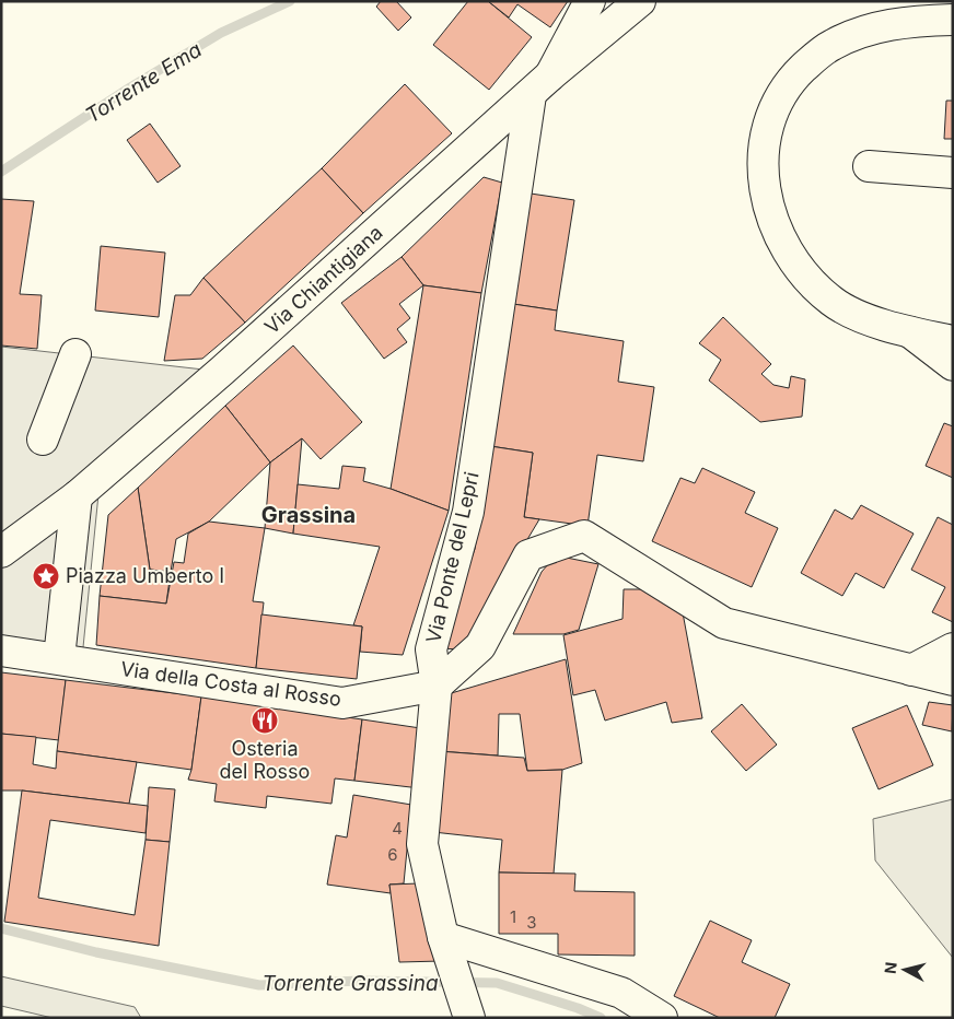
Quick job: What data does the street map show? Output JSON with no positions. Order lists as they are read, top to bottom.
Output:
{
  "streets": {
    "street": ["Via Chiantigiana", "Via Ponte del Lepri", "Via della Costa al Rosso"]
  },
  "crossings": [
    ["Via Chiantigiana", "Via Ponte del Lepri"],
    ["Via Ponte del Lepri", "Via della Costa al Rosso"]
  ],
  "districts": ["Grassina"],
  "water": ["Torrente Ema", "Torrente Grassina"],
  "places": {
    "place": ["Piazza Umberto I"],
    "restaurant": ["Osteria del Rosso"]
  },
  "house_numbers": [
    "4",
    "6",
    "1",
    "3"
  ],
  "north": "left"
}
